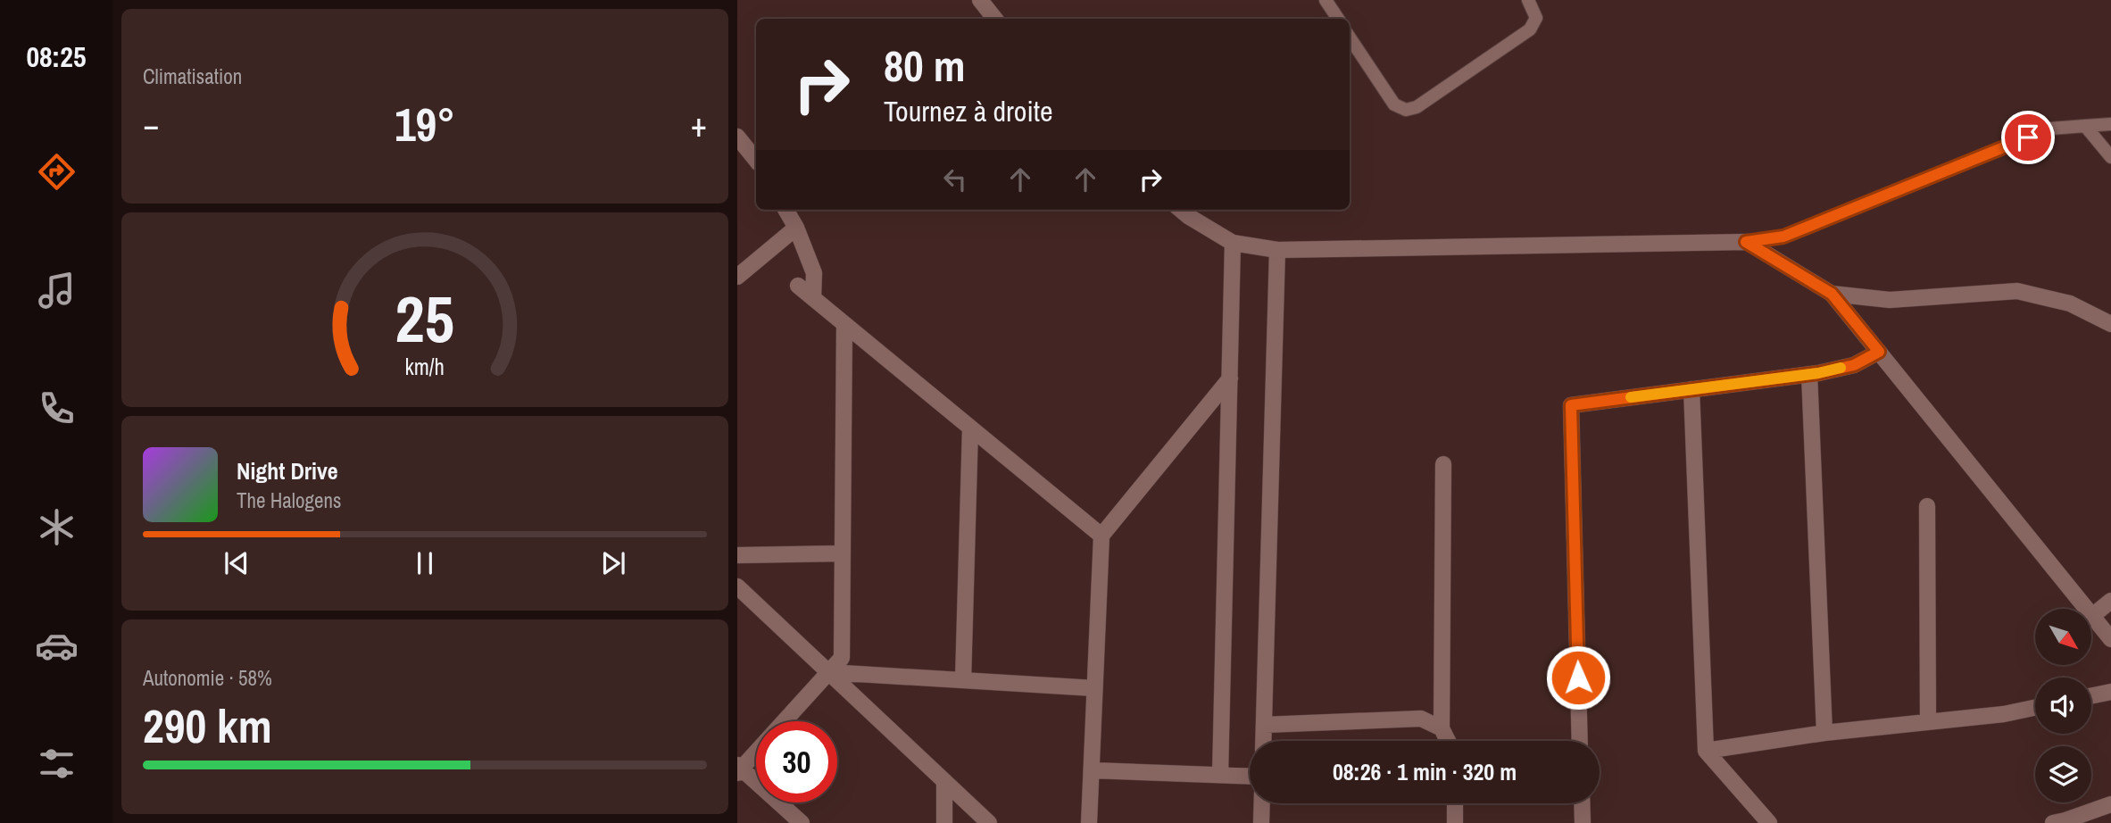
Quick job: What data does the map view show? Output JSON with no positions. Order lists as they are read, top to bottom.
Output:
{
  "north": "bottom right",
  "page": {
    "tabs": "08:25",
    "tile": [
      "Climatisation",
      ["Autonomie · 58%", "290 km"]
    ],
    "turn": ["80 m", "Tournez à droite"],
    "heat": ["−", "19°", "+"],
    "song": ["Night Drive", "The Halogens"],
    "limit": "30",
    "trip": "08:26 · 1 min · 320 m",
    "gauge": ["25", "km/h"]
  }
}
